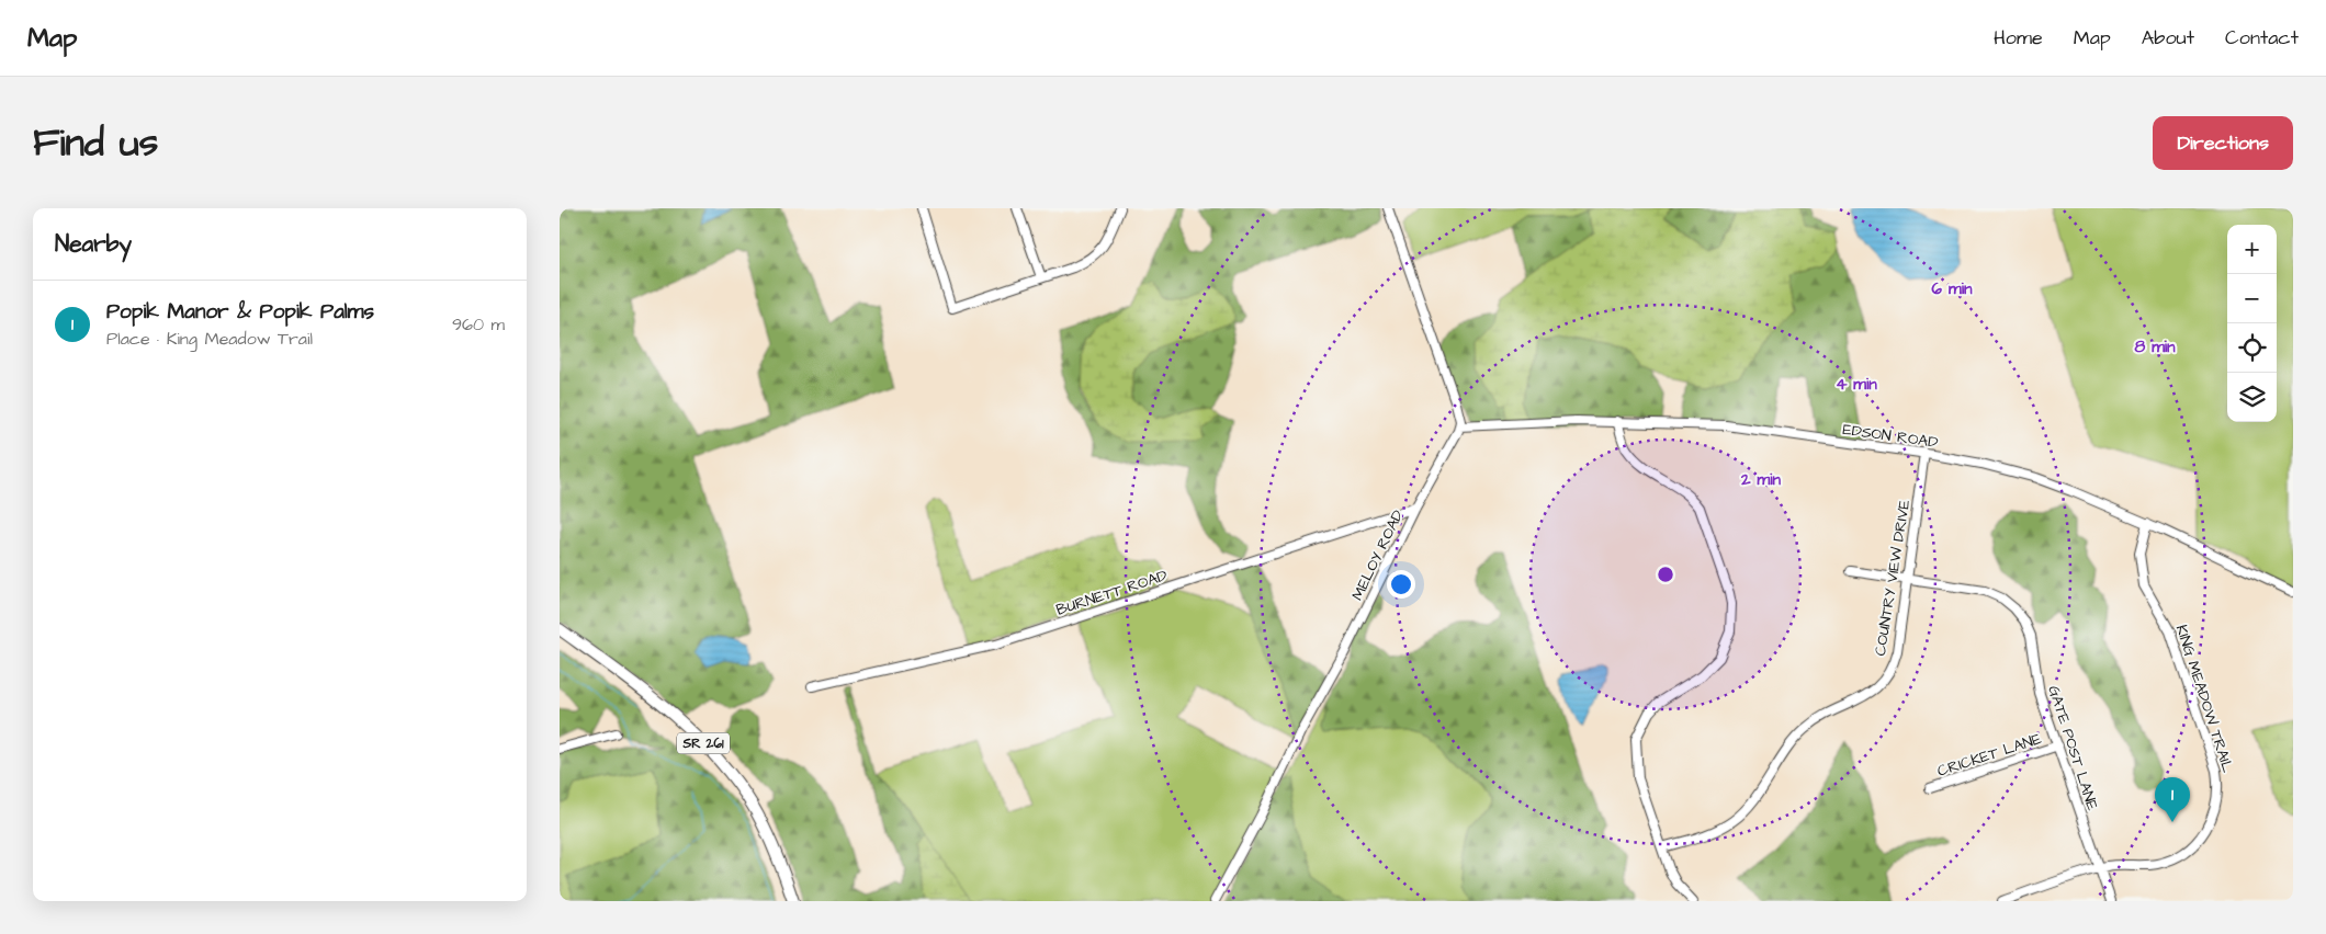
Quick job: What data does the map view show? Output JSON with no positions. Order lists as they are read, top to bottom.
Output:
{
  "streets": {
    "main road": ["SR 261"],
    "street": [
      "EDSON ROAD",
      "MELOY ROAD",
      "COUNTRY VIEW DRIVE",
      "BURNETT ROAD",
      "KING MEADOW TRAIL",
      "GATE POST LANE",
      "CRICKET LANE"
    ]
  },
  "crossings": [
    ["EDSON ROAD", "MELOY ROAD"],
    ["EDSON ROAD", "COUNTRY VIEW DRIVE"],
    ["EDSON ROAD", "KING MEADOW TRAIL"],
    ["MELOY ROAD", "BURNETT ROAD"],
    ["COUNTRY VIEW DRIVE", "GATE POST LANE"],
    ["KING MEADOW TRAIL", "GATE POST LANE"],
    ["GATE POST LANE", "CRICKET LANE"]
  ],
  "page": {
    "header": "Map",
    "nav": [
      "Home",
      "Map",
      "About",
      "Contact"
    ],
    "title": "Find us",
    "buttons": "Directions",
    "heading": "Nearby",
    "map_buttons": ["+", "−"],
    "list": [
      {
        "mark": "1",
        "name": "Popik Manor & Popik Palms",
        "note": "Place · King Meadow Trail",
        "value": "960 m"
      }
    ],
    "pins": "1"
  },
  "rings": [
    "6 min",
    "8 min",
    "4 min",
    "2 min"
  ]
}
